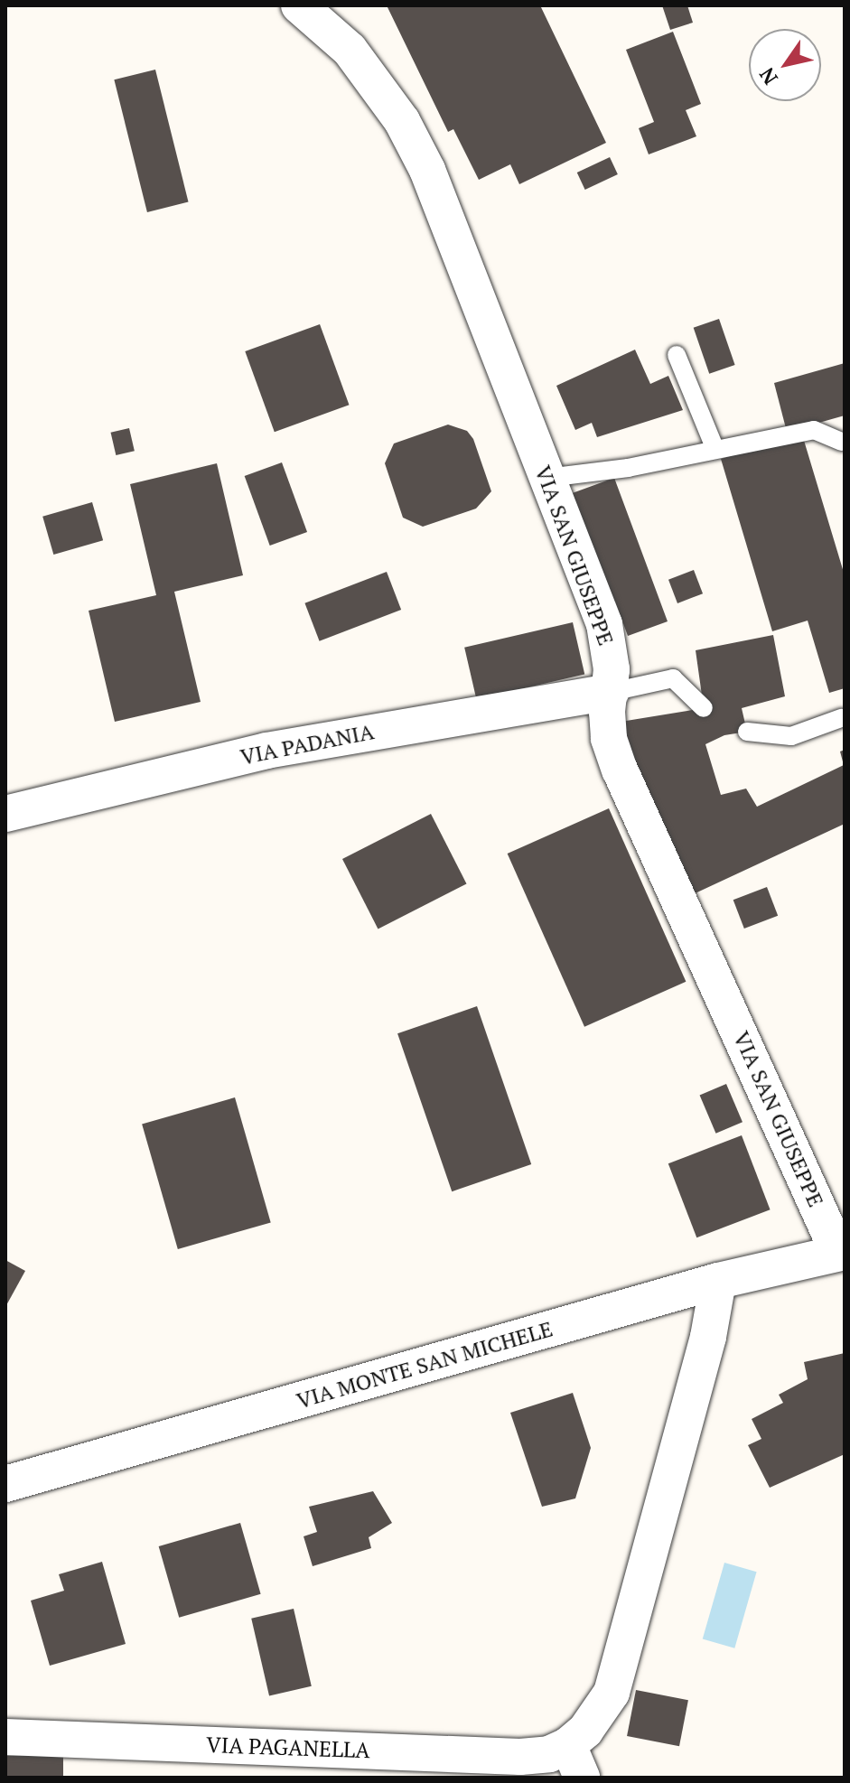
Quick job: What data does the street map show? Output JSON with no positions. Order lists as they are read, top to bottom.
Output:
{
  "streets": {
    "street": [
      "VIA SAN GIUSEPPE",
      "VIA PADANIA",
      "VIA MONTE SAN MICHELE",
      "VIA PAGANELLA"
    ]
  },
  "crossings": [
    ["VIA SAN GIUSEPPE", "VIA PADANIA"],
    ["VIA SAN GIUSEPPE", "VIA MONTE SAN MICHELE"],
    ["VIA MONTE SAN MICHELE", "VIA PAGANELLA"]
  ],
  "north": "bottom left"
}
